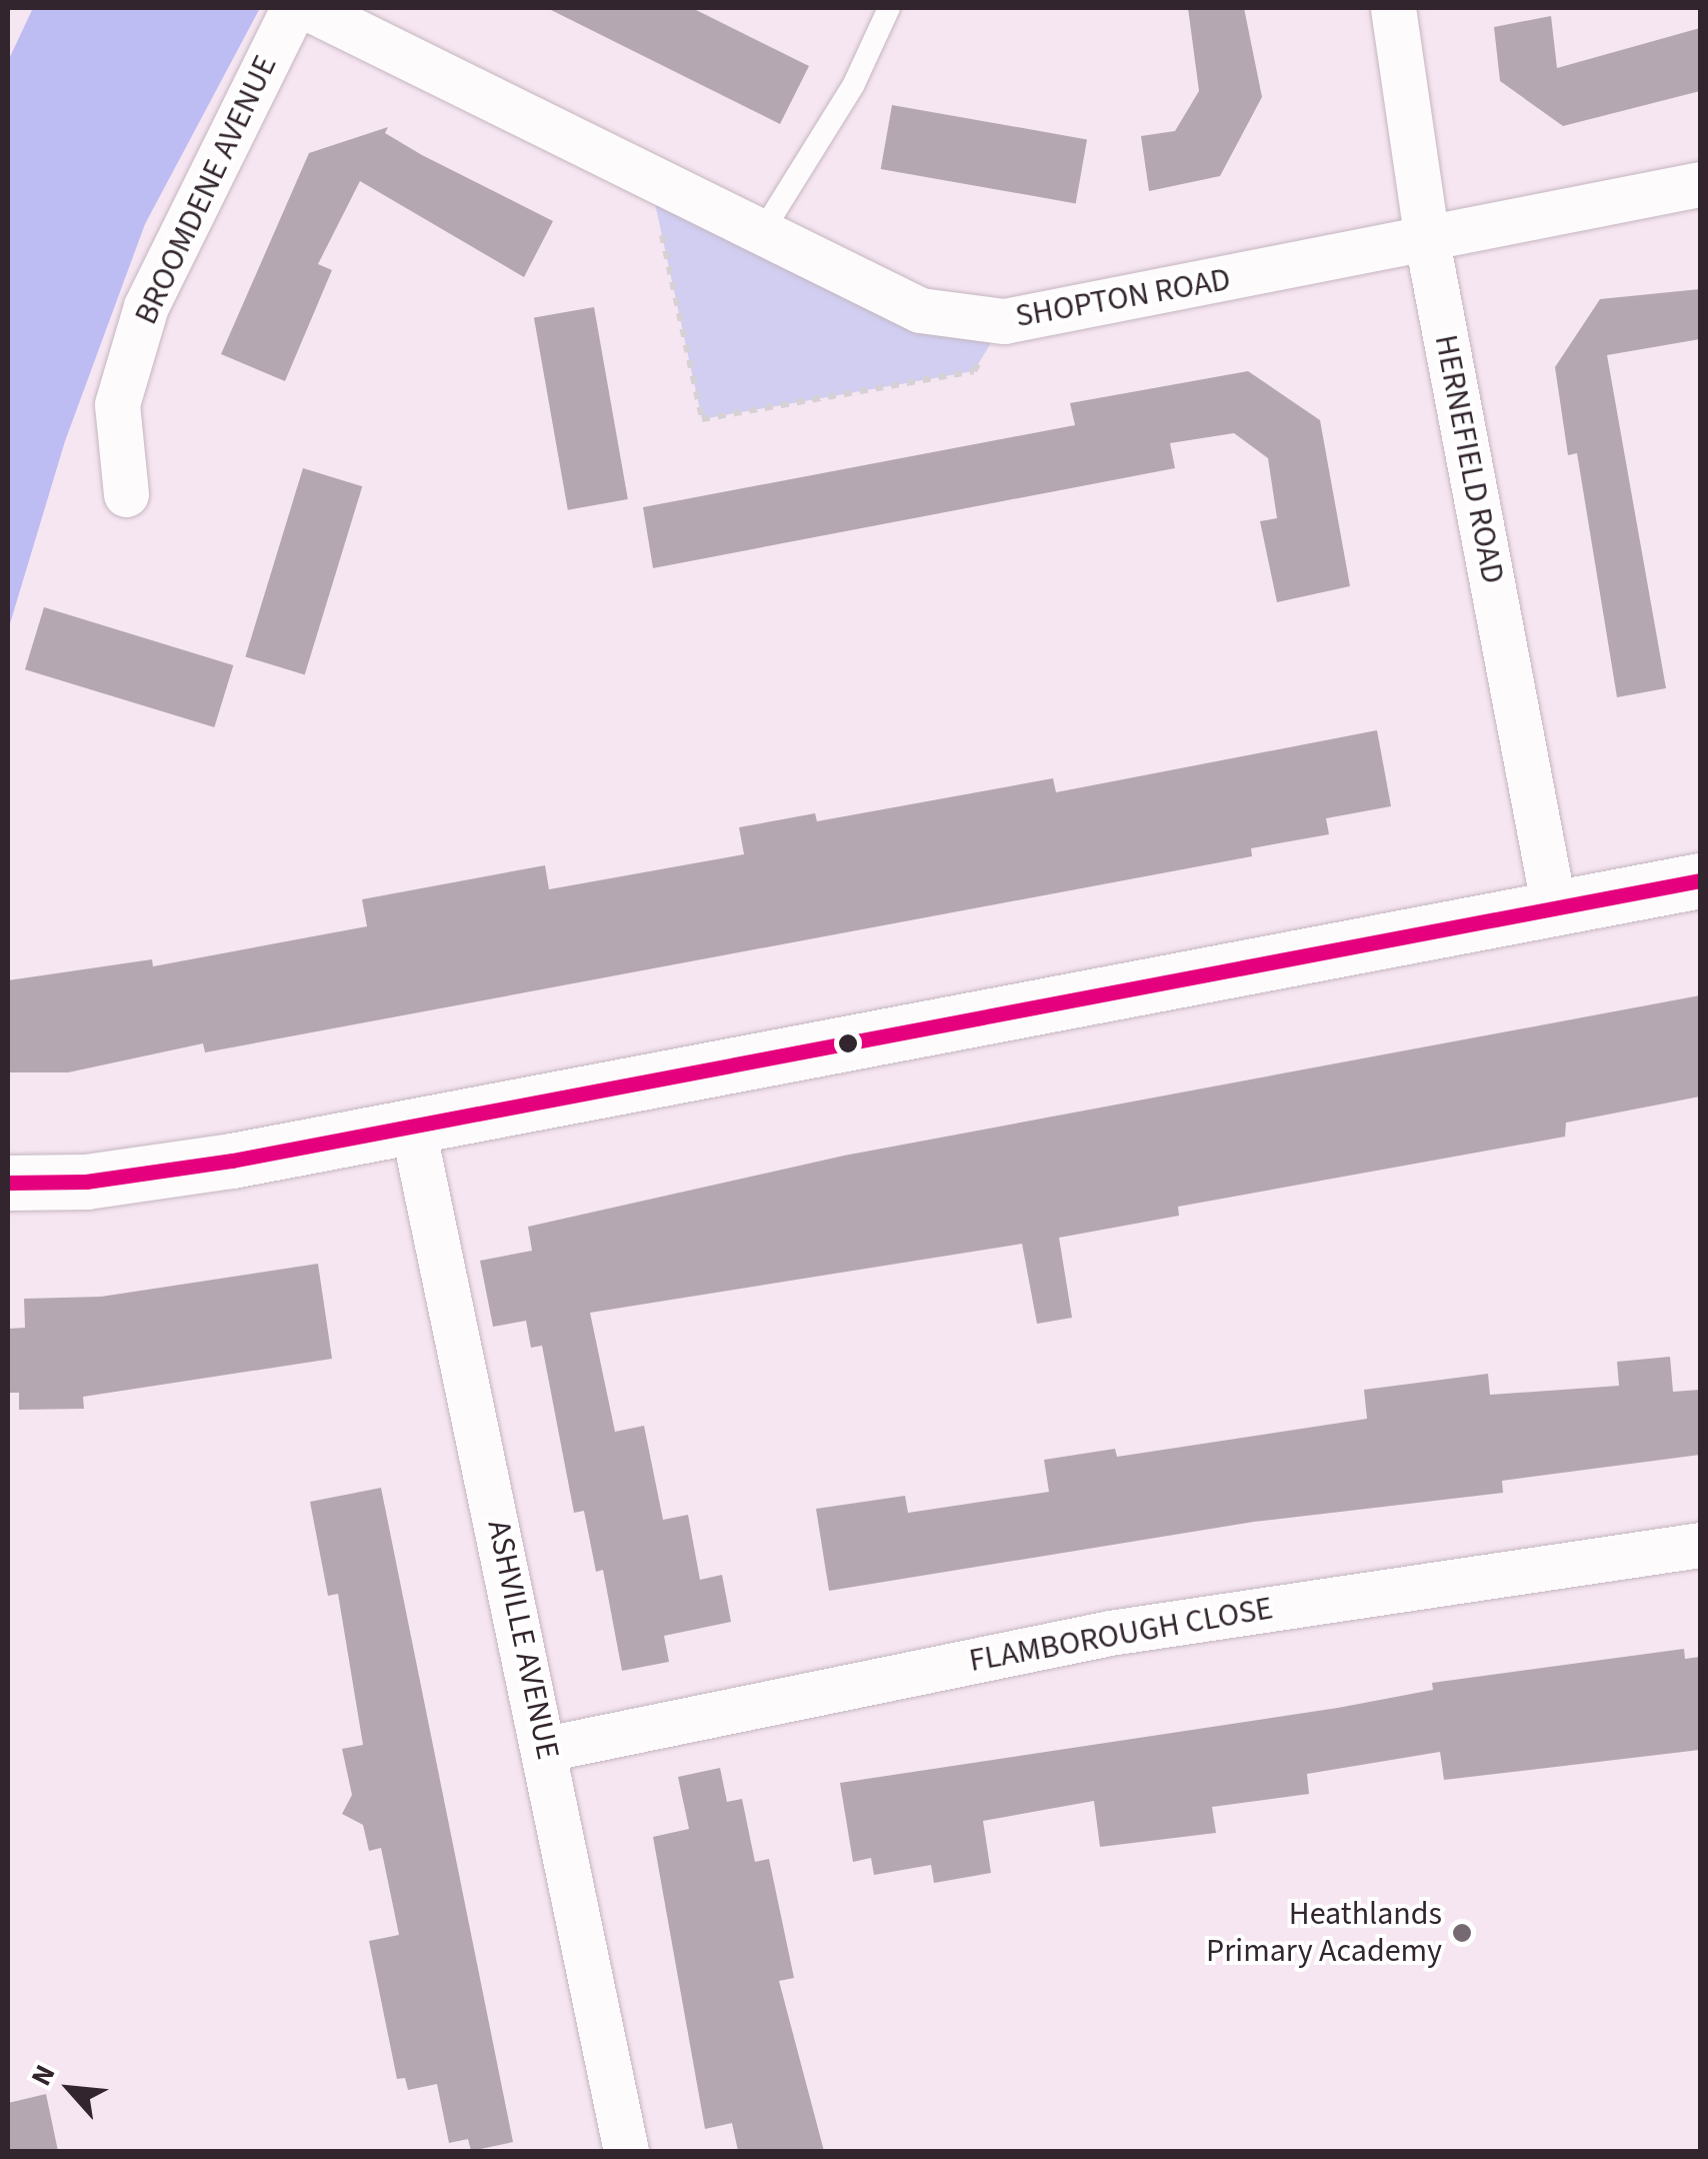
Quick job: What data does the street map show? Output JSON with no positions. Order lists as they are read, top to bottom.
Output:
{
  "streets": {
    "street": [
      "BROOMDENE AVENUE",
      "SHOPTON ROAD",
      "HERNEFIELD ROAD",
      "FLAMBOROUGH CLOSE",
      "ASHVILLE AVENUE"
    ]
  },
  "crossings": [
    ["SHOPTON ROAD", "HERNEFIELD ROAD"],
    ["FLAMBOROUGH CLOSE", "ASHVILLE AVENUE"]
  ],
  "places": ["Heathlands Primary Academy"],
  "north": "top left"
}
